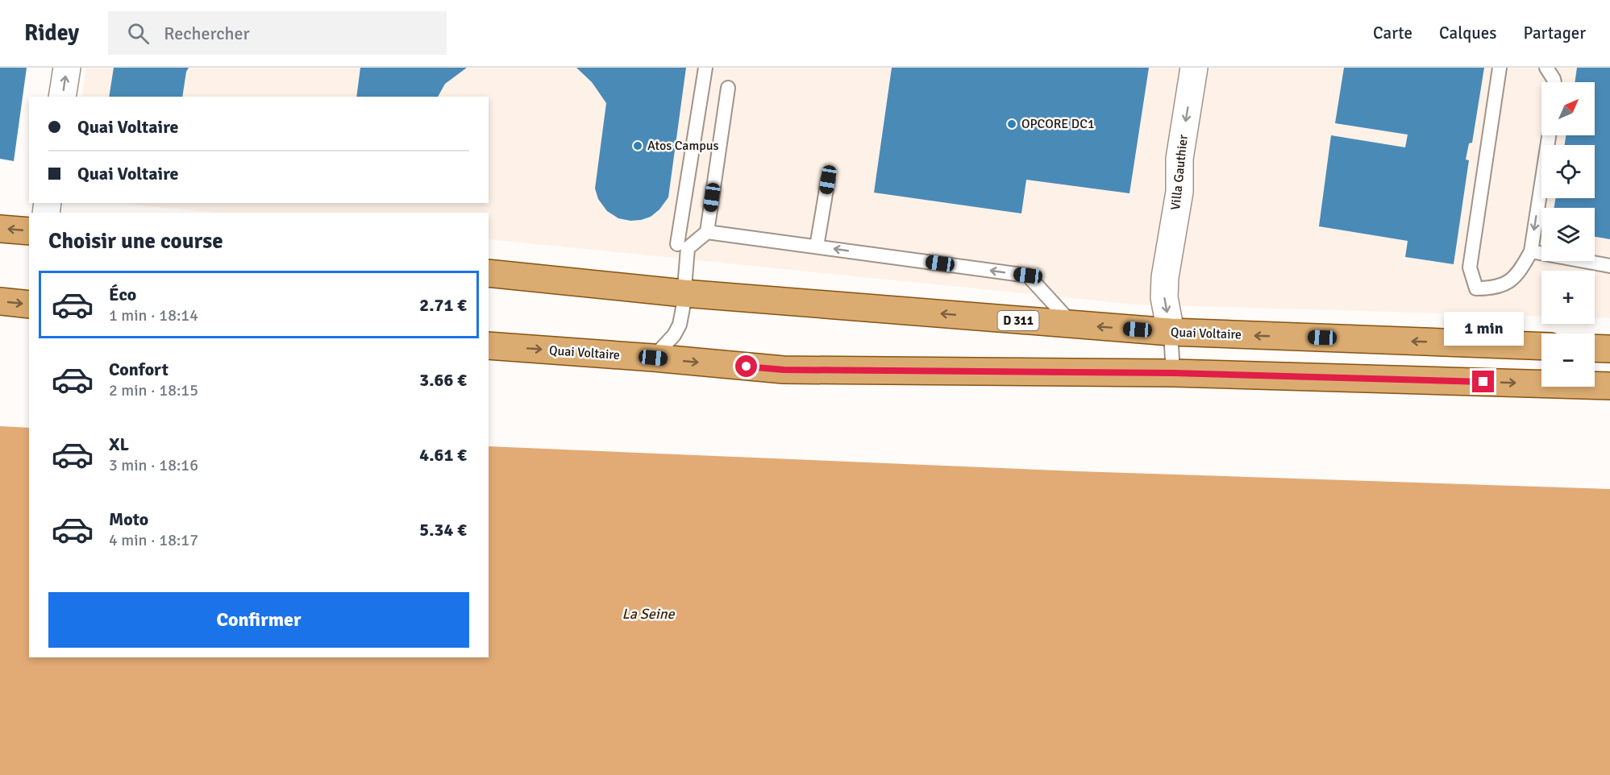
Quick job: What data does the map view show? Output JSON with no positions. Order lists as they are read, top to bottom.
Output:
{
  "streets": {
    "main road": ["D 311", "Quai Voltaire"],
    "street": ["Villa Gauthier"]
  },
  "crossings": [
    ["Villa Gauthier", "Quai Voltaire"]
  ],
  "one_way": ["Villa Gauthier"],
  "water": ["La Seine"],
  "places": ["OPCORE DC1", "Atos Campus"],
  "north": "top right",
  "page": {
    "header": "Ridey",
    "search": "Rechercher",
    "nav": ["Carte", "Calques", "Partager"],
    "map_buttons": ["+", "−"],
    "banner": ["Quai Voltaire", "Quai Voltaire"],
    "heading": "Choisir une course",
    "list": [
      {
        "name": "Éco",
        "note": "1 min · 18:14",
        "value": "2.71 €"
      },
      {
        "name": "Confort",
        "note": "2 min · 18:15",
        "value": "3.66 €"
      },
      {
        "name": "XL",
        "note": "3 min · 18:16",
        "value": "4.61 €"
      },
      {
        "name": "Moto",
        "note": "4 min · 18:17",
        "value": "5.34 €"
      }
    ],
    "bubble": "1 min",
    "buttons": "Confirmer"
  }
}
